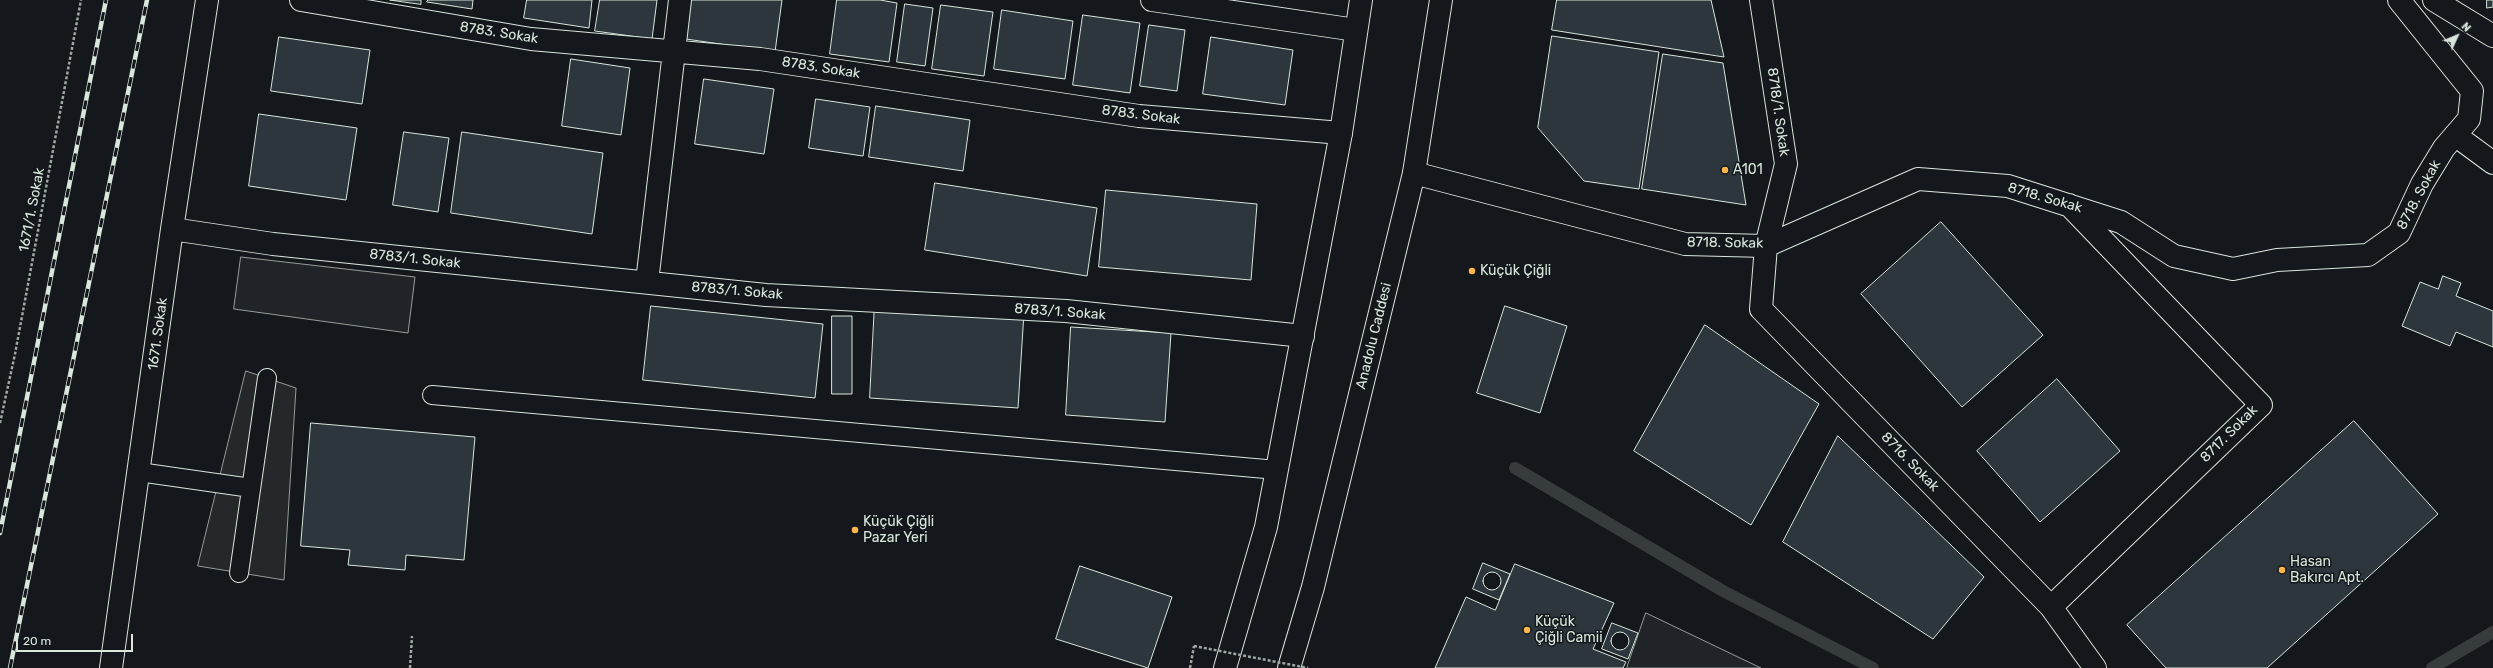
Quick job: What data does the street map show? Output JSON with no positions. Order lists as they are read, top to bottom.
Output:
{
  "streets": {
    "main road": [
      "8783. Sokak",
      "8718/1. Sokak",
      "8718. Sokak",
      "8783/1. Sokak",
      "1671. Sokak",
      "Anadolu Caddesi",
      "8717. Sokak",
      "8716. Sokak"
    ],
    "path": ["1671/1. Sokak"]
  },
  "crossings": [
    ["8718/1. Sokak", "8718. Sokak"],
    ["8718/1. Sokak", "8716. Sokak"],
    ["8718. Sokak", "Anadolu Caddesi"],
    ["8718. Sokak", "8717. Sokak"],
    ["8718. Sokak", "8716. Sokak"],
    ["8783/1. Sokak", "1671. Sokak"],
    ["8717. Sokak", "8716. Sokak"]
  ],
  "places": [
    "A101",
    "Küçük Çiğli",
    "Küçük Çiğli Pazar Yeri",
    "Hasan Bakırcı Apt.",
    "Küçük Çiğli Camii"
  ],
  "scale_bar": "20 m",
  "north": "top right"
}
